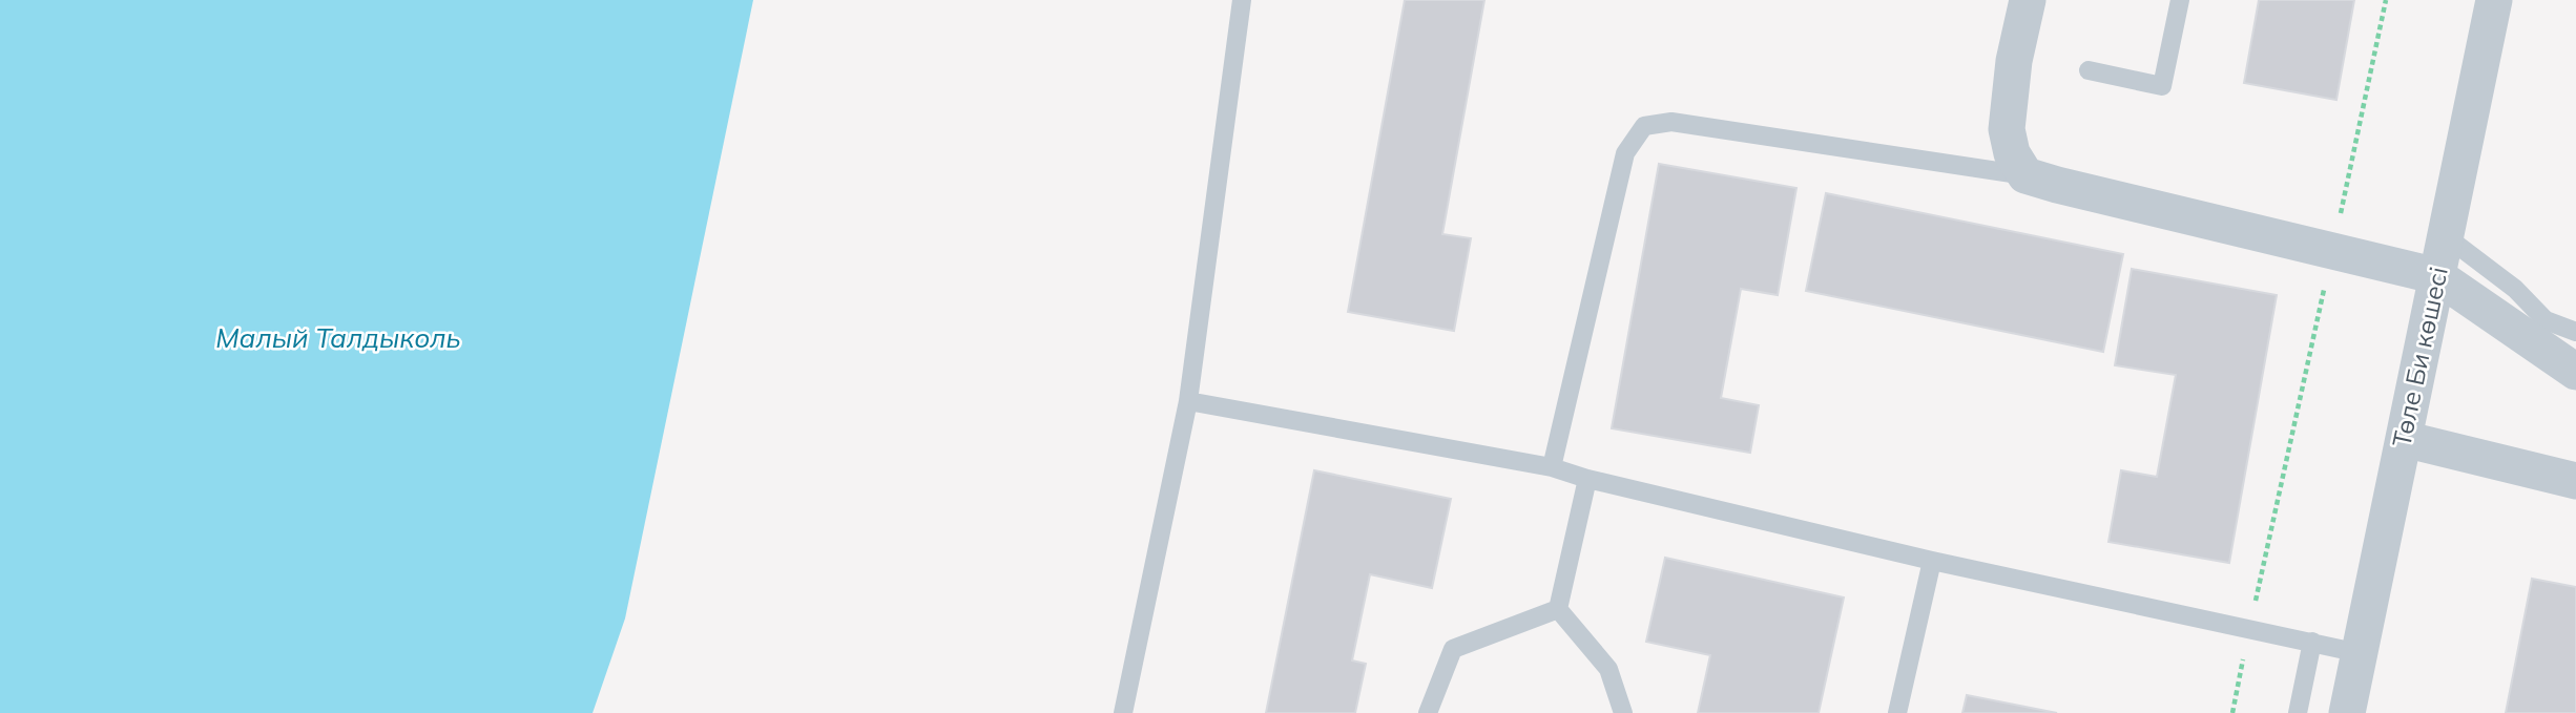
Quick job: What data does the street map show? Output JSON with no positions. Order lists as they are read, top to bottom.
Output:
{
  "streets": {
    "street": ["Төле Би көшесі"]
  },
  "water": ["Малый Талдыколь"]
}
